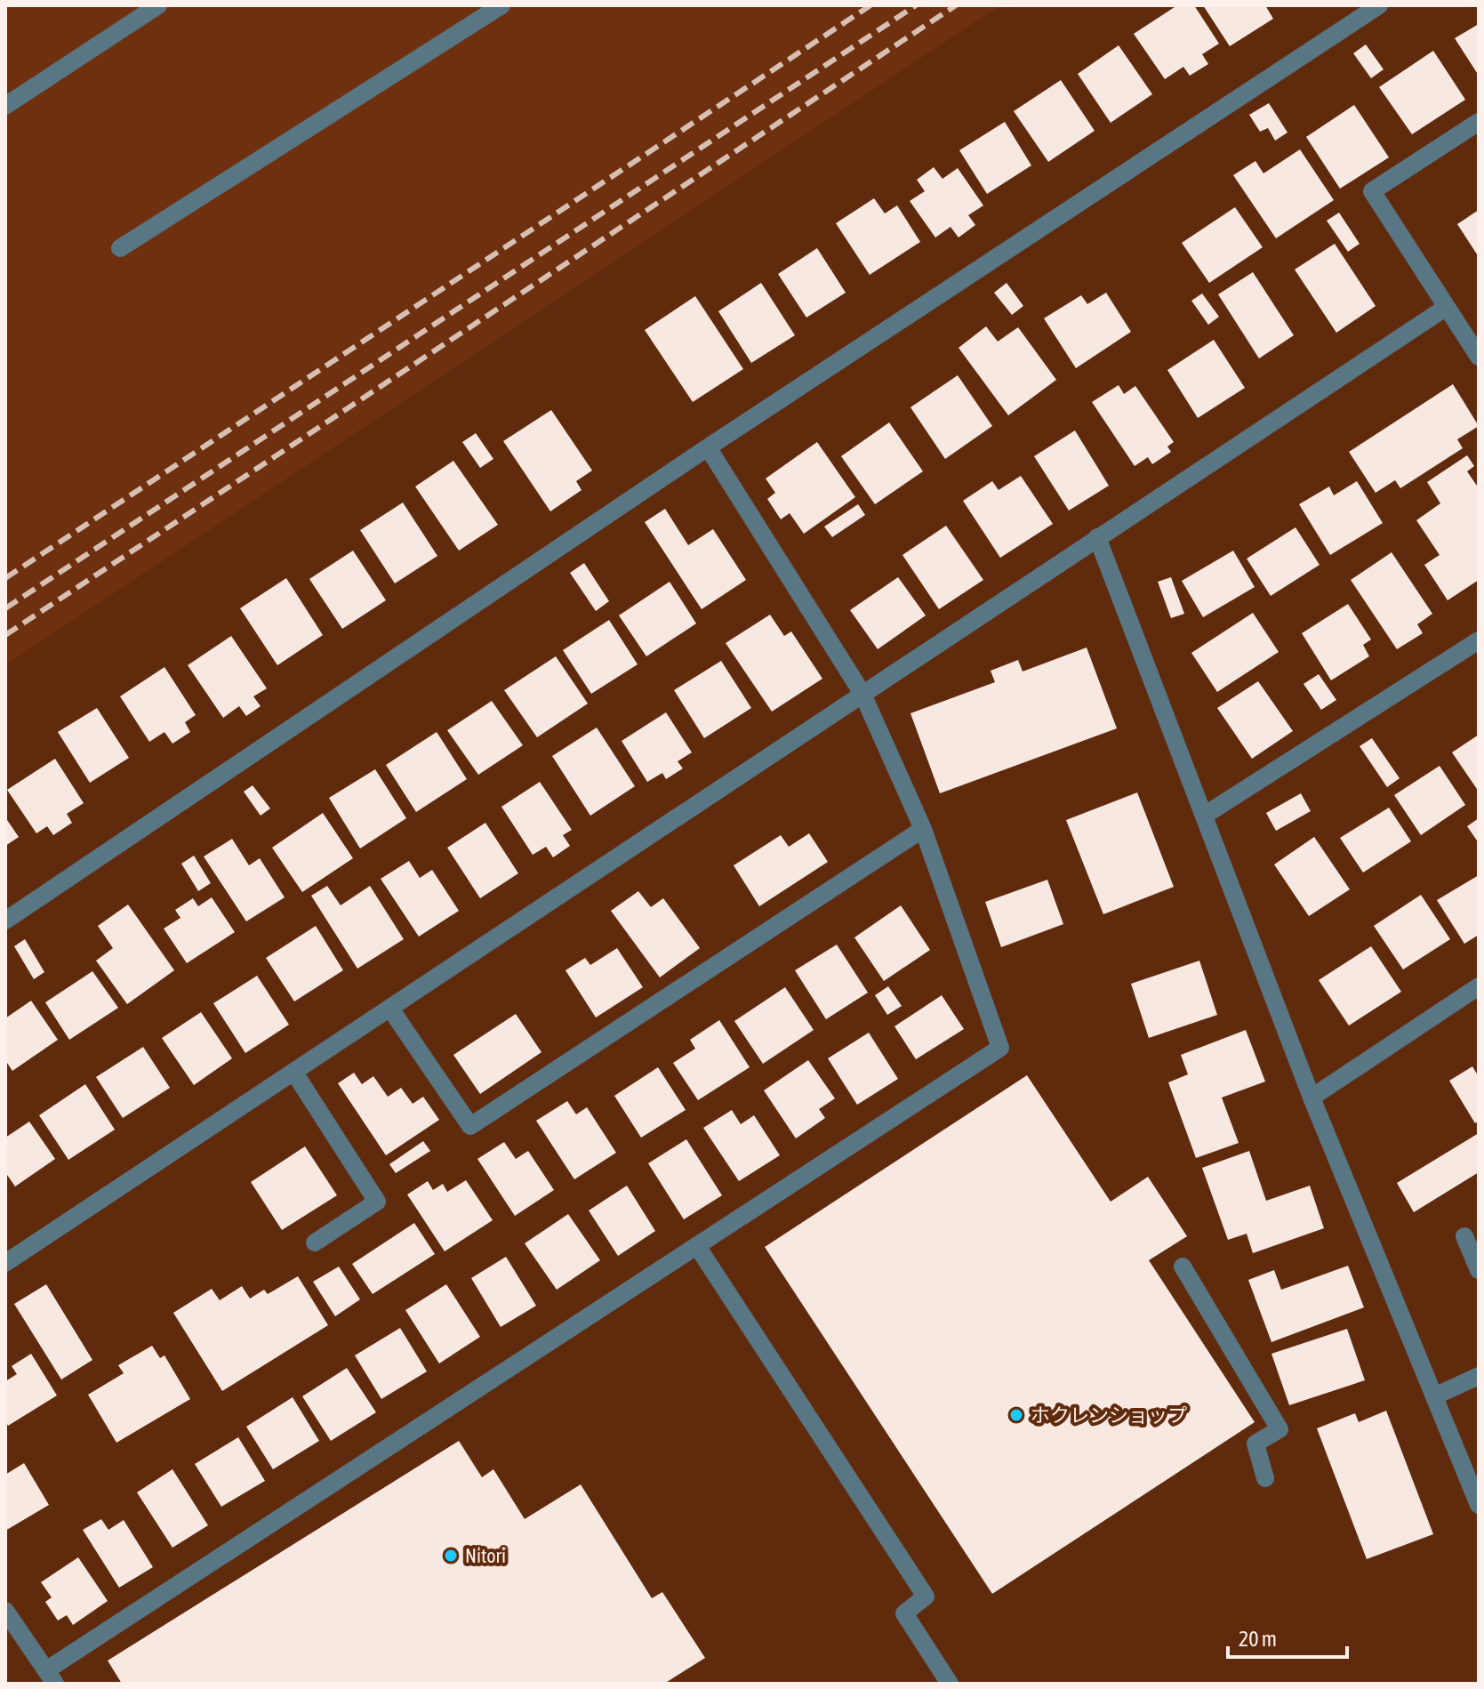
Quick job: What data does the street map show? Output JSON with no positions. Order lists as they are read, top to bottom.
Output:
{
  "places": ["ホクレンショップ", "Nitori"],
  "scale_bar": "20 m"
}
